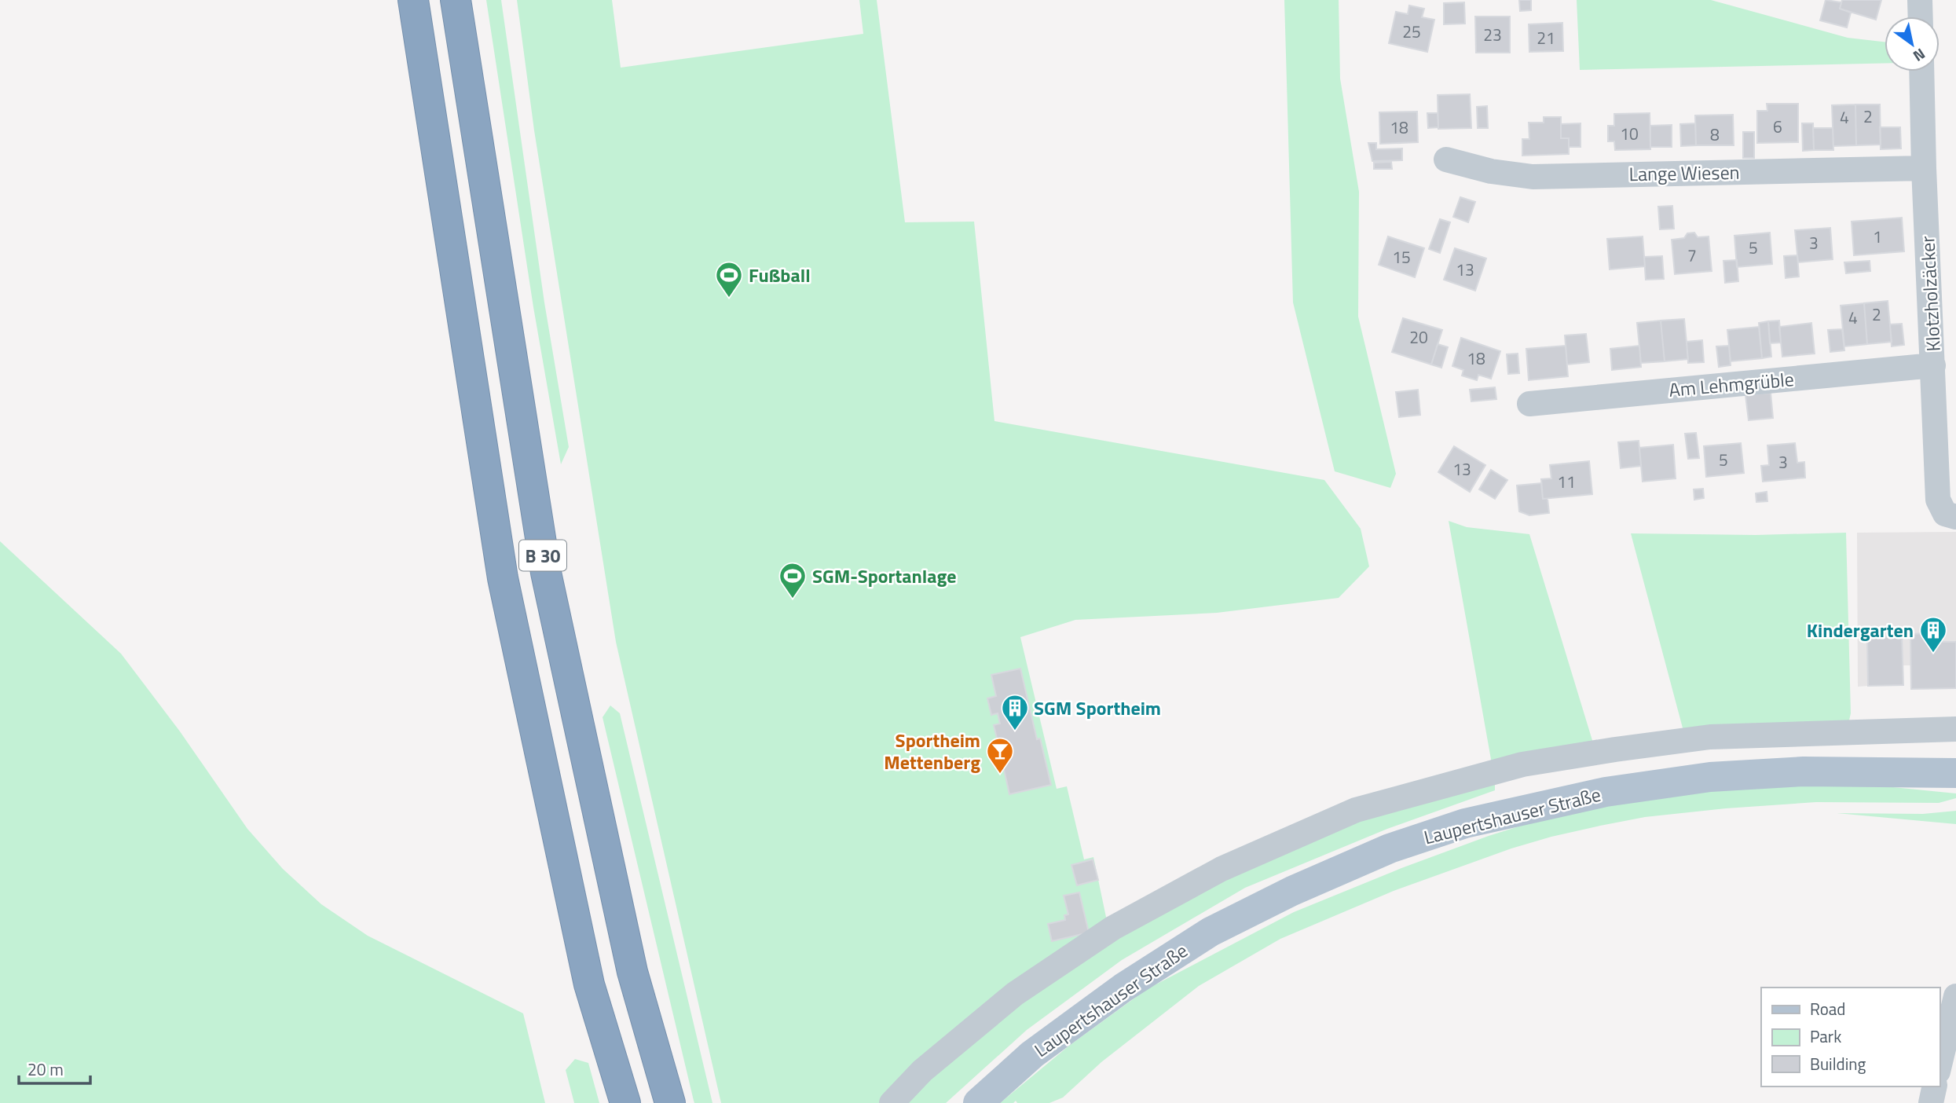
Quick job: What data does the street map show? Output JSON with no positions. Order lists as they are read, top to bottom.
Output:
{
  "streets": {
    "highway": ["B 30"],
    "main road": ["Laupertshauser Straße"],
    "street": ["Lange Wiesen", "Klotzholzäcker", "Am Lehmgrüble"]
  },
  "crossings": [
    ["Lange Wiesen", "Klotzholzäcker"],
    ["Klotzholzäcker", "Am Lehmgrüble"]
  ],
  "places": {
    "sports": ["Fußball", "SGM-Sportanlage"],
    "building": ["Kindergarten", "SGM Sportheim"],
    "bar": ["Sportheim Mettenberg"]
  },
  "house_numbers": [
    "25",
    "23",
    "21",
    "2",
    "4",
    "6",
    "18",
    "10",
    "8",
    "1",
    "3",
    "5",
    "7",
    "15",
    "13",
    "2",
    "4",
    "20",
    "18",
    "5",
    "3",
    "13",
    "11"
  ],
  "legend": ["Road", "Park", "Building"],
  "scale_bar": "20 m",
  "north": "bottom right"
}
